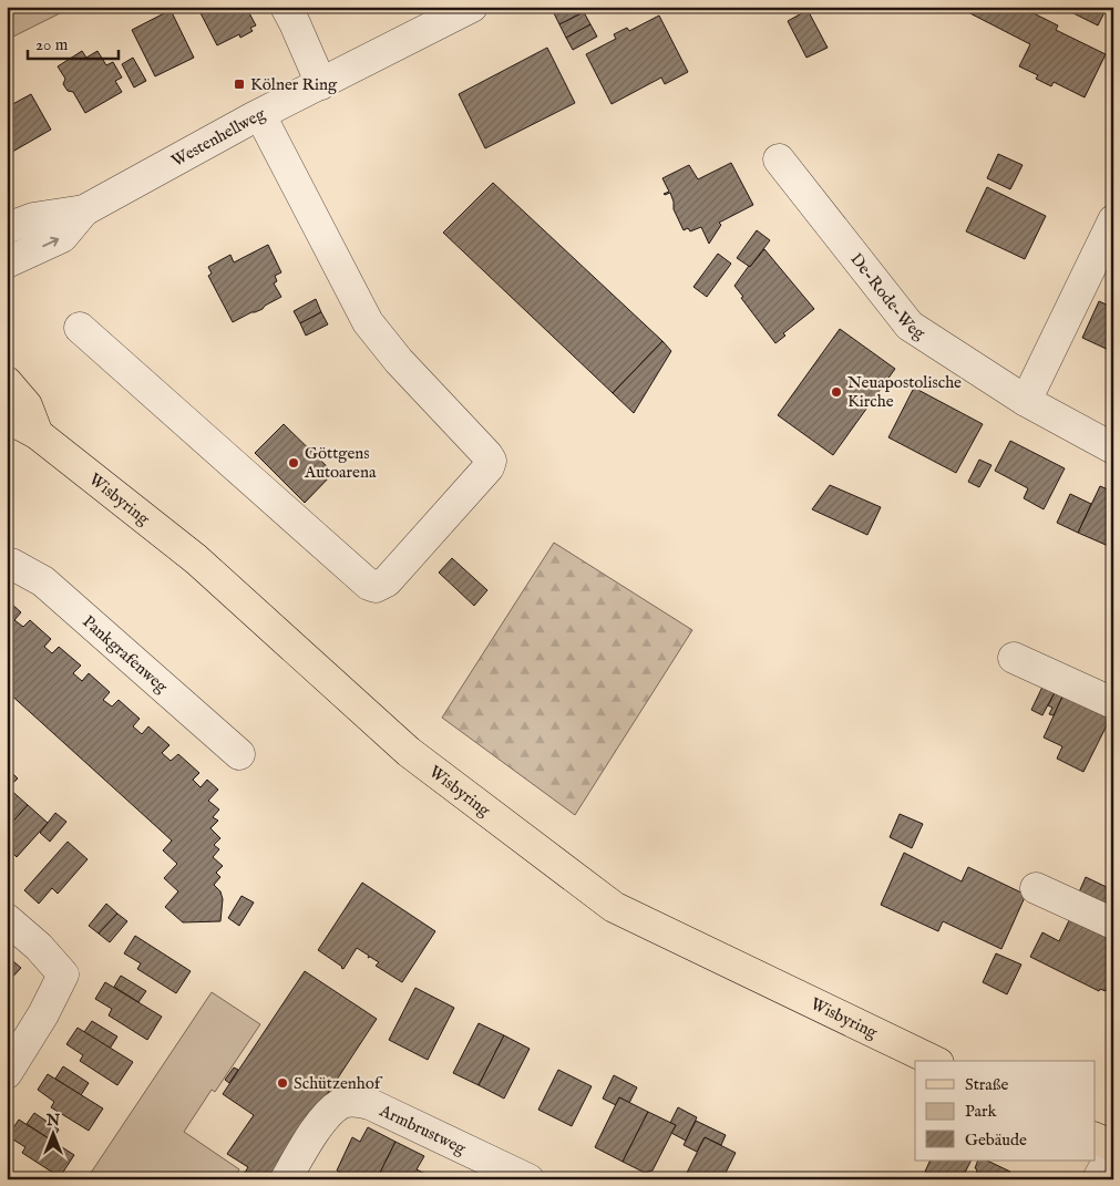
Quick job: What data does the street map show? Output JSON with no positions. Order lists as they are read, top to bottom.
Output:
{
  "streets": {
    "main road": ["Wisbyring"],
    "street": [
      "Westenhellweg",
      "De-Rode-Weg",
      "Pankgrafenweg",
      "Armbrustweg"
    ]
  },
  "places": {
    "transit": ["Kölner Ring"],
    "other": ["Neuapostolische Kirche", "Göttgens Autoarena", "Schützenhof"]
  },
  "legend": ["Straße", "Park", "Gebäude"],
  "scale_bar": "20 m",
  "north": "top"
}
